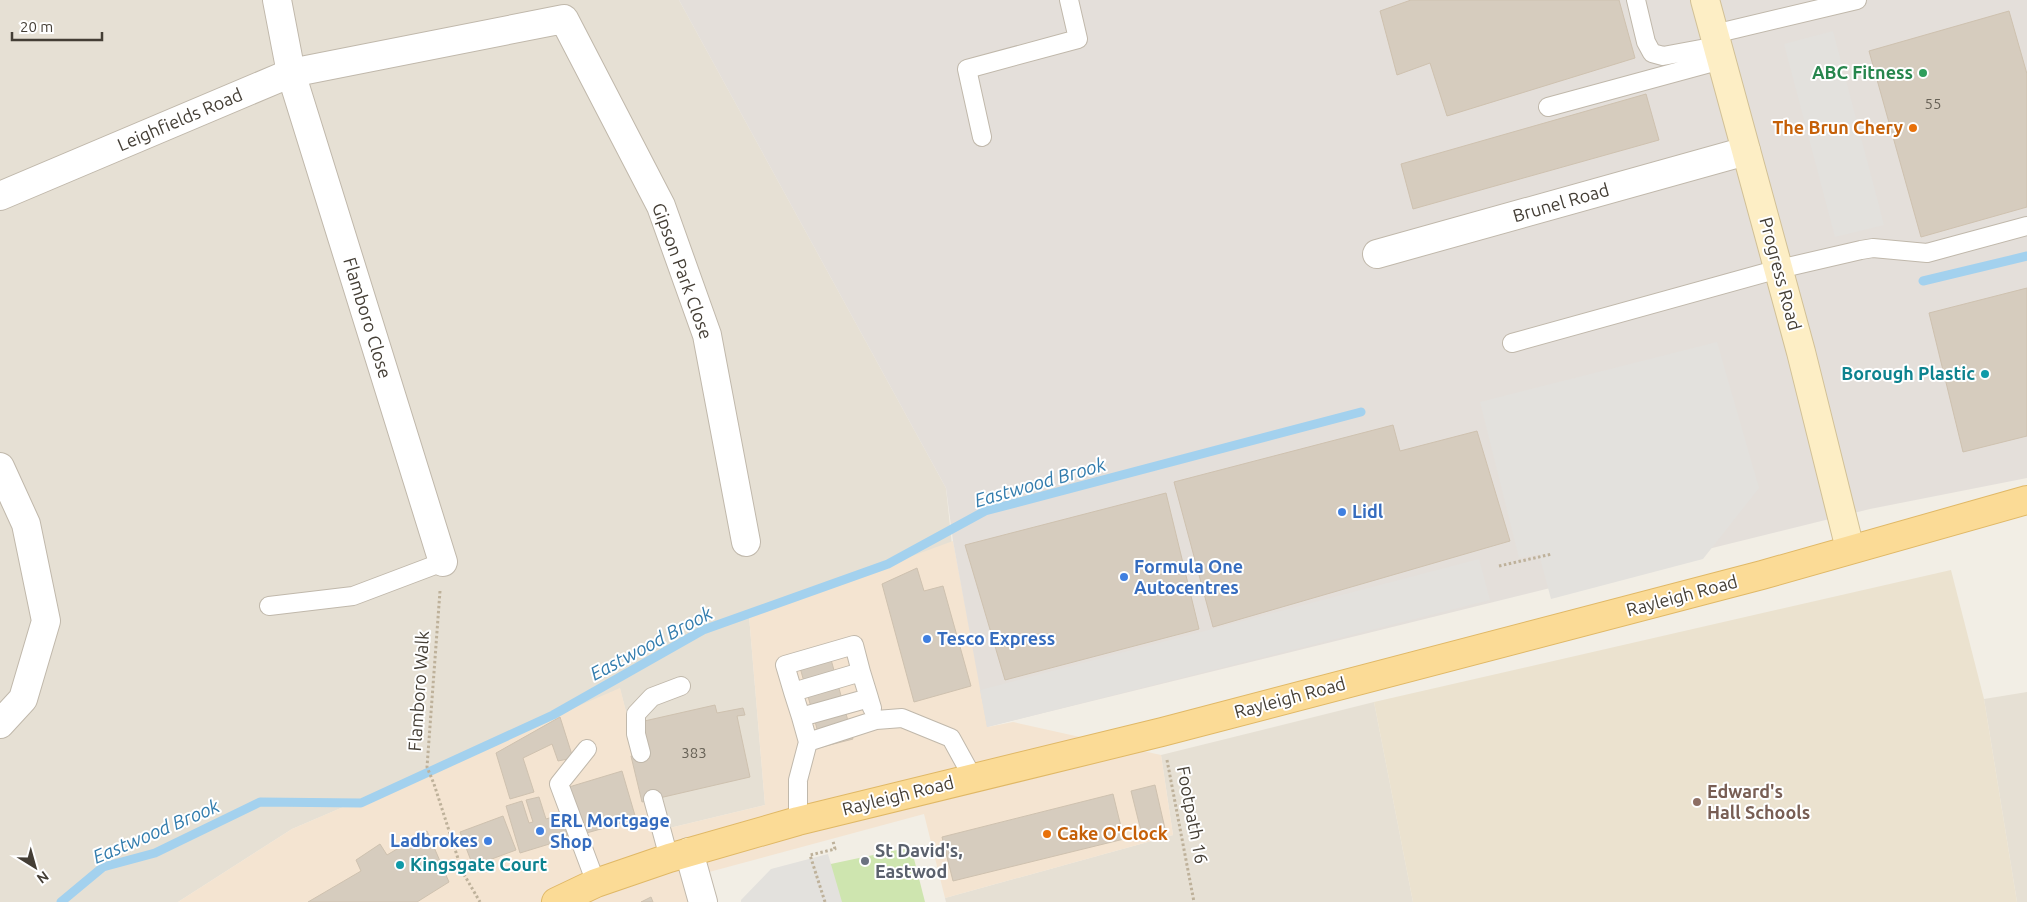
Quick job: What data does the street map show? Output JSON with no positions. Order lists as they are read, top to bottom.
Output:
{
  "streets": {
    "main road": ["Rayleigh Road"],
    "street": [
      "Leighfields Road",
      "Brunel Road",
      "Gipson Park Close",
      "Progress Road",
      "Flamboro Close"
    ],
    "path": ["Flamboro Walk", "Footpath 16"]
  },
  "crossings": [
    ["Leighfields Road", "Gipson Park Close"],
    ["Leighfields Road", "Flamboro Close"],
    ["Brunel Road", "Progress Road"],
    ["Gipson Park Close", "Flamboro Close"],
    ["Progress Road", "Rayleigh Road"],
    ["Flamboro Close", "Flamboro Walk"],
    ["Rayleigh Road", "Footpath 16"]
  ],
  "water": ["Eastwood Brook"],
  "places": [
    "ABC Fitness",
    "The Brun Chery",
    "Borough Plastic",
    "Lidl",
    "Formula One Autocentres",
    "Tesco Express",
    "Edward's Hall Schools",
    "ERL Mortgage Shop",
    "Cake O'Clock",
    "Ladbrokes",
    "St David's, Eastwod",
    "Kingsgate Court"
  ],
  "house_numbers": ["55", "383"],
  "scale_bar": "20 m",
  "north": "bottom right"
}
